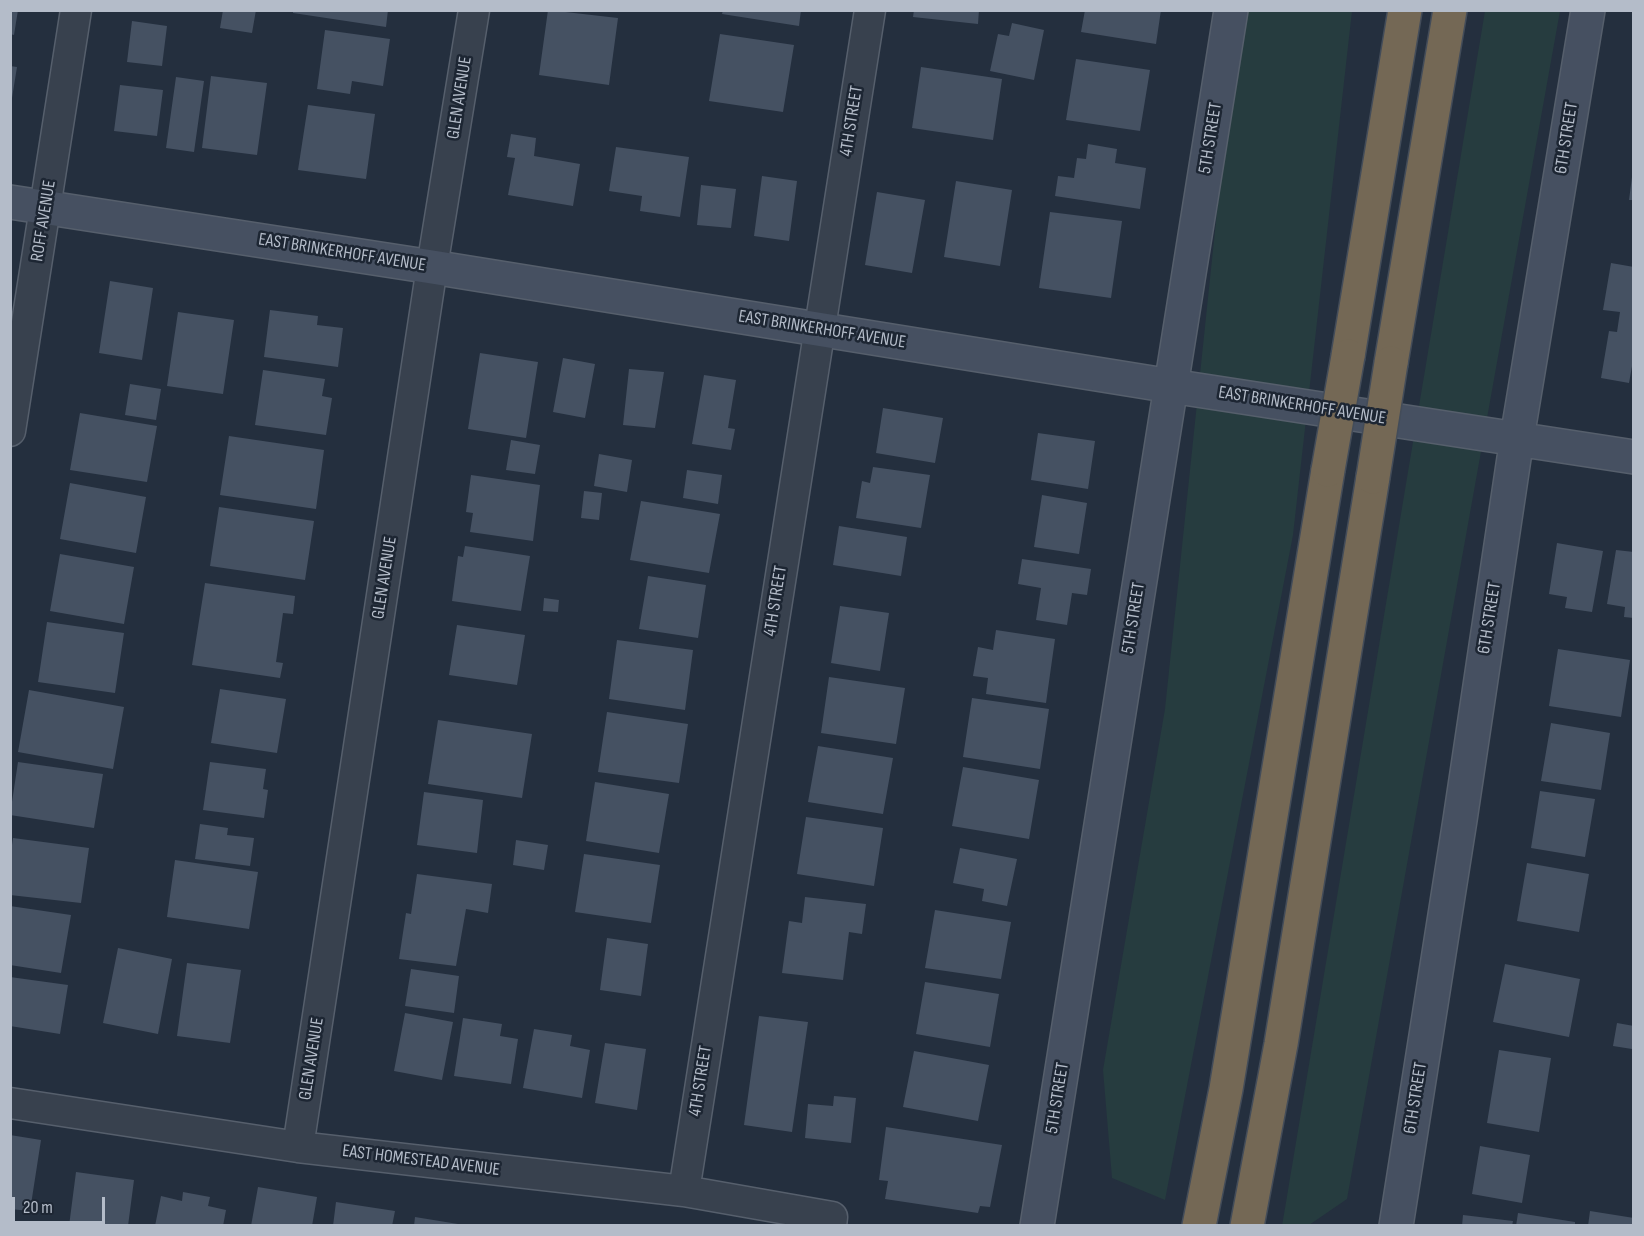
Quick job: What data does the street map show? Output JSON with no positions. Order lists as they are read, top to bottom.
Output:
{
  "streets": {
    "main road": ["5TH STREET", "6TH STREET", "EAST BRINKERHOFF AVENUE"],
    "street": [
      "GLEN AVENUE",
      "4TH STREET",
      "ROFF AVENUE",
      "EAST HOMESTEAD AVENUE"
    ]
  },
  "crossings": [
    ["GLEN AVENUE", "EAST BRINKERHOFF AVENUE"],
    ["GLEN AVENUE", "EAST HOMESTEAD AVENUE"],
    ["4TH STREET", "EAST BRINKERHOFF AVENUE"],
    ["4TH STREET", "EAST HOMESTEAD AVENUE"],
    ["5TH STREET", "EAST BRINKERHOFF AVENUE"],
    ["6TH STREET", "EAST BRINKERHOFF AVENUE"],
    ["ROFF AVENUE", "EAST BRINKERHOFF AVENUE"]
  ],
  "scale_bar": "20 m"
}
